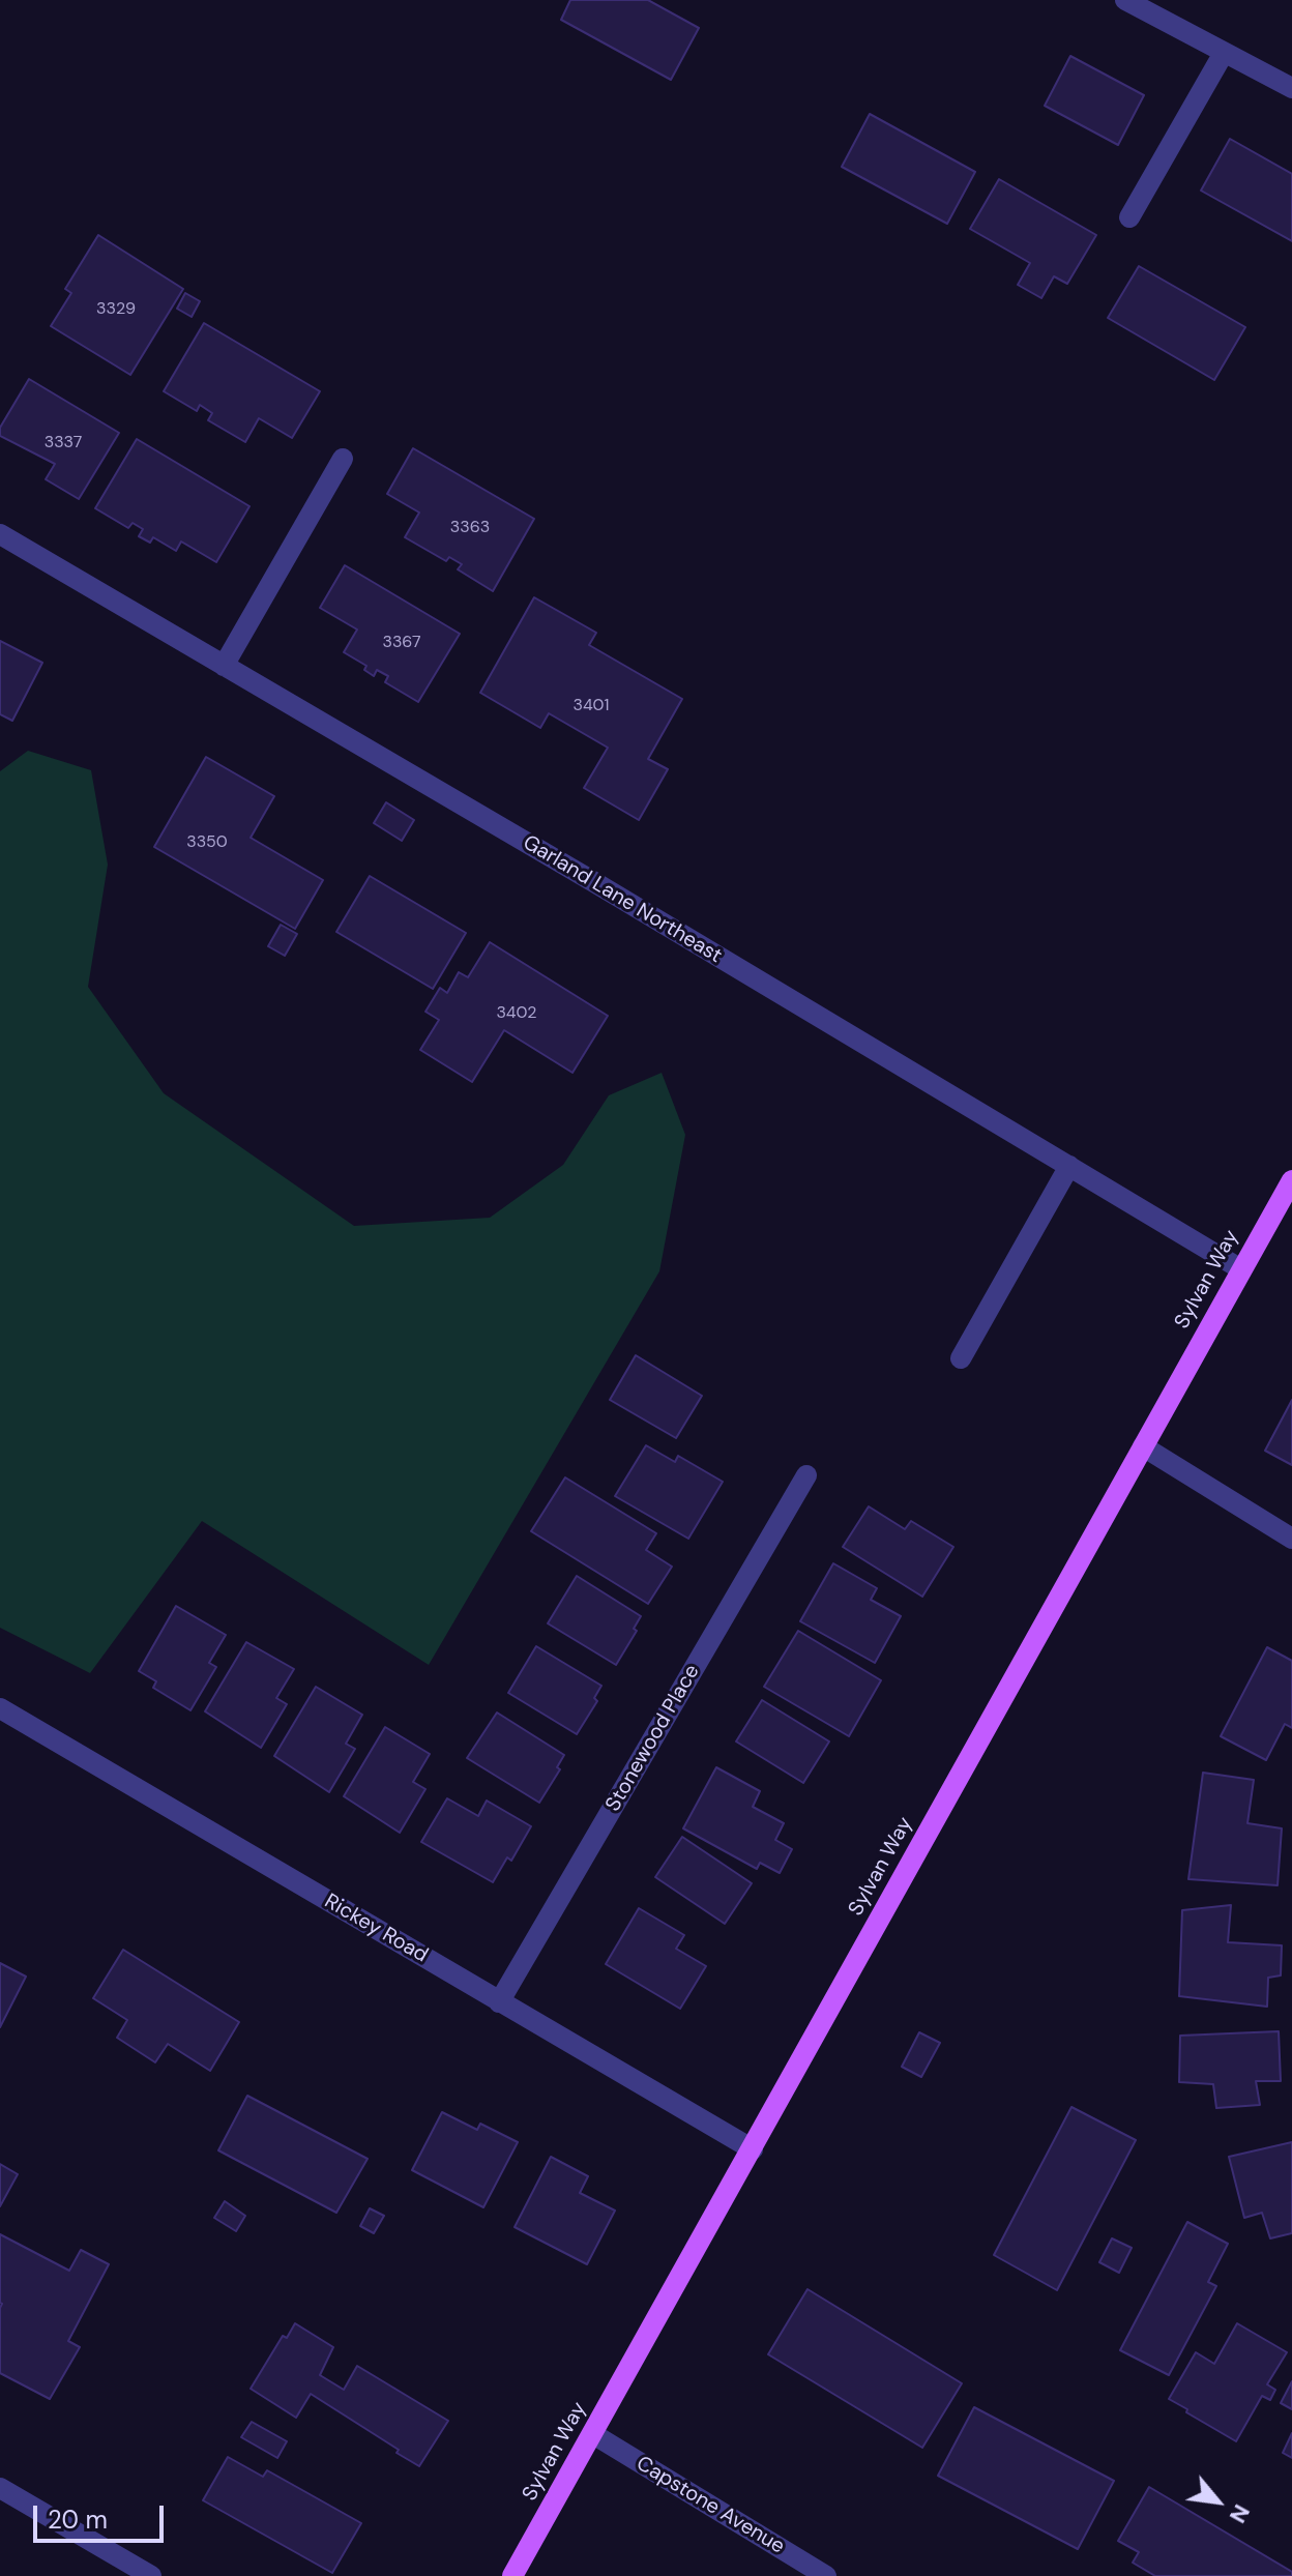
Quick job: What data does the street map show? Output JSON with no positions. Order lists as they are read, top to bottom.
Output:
{
  "streets": {
    "main road": ["Sylvan Way"],
    "street": [
      "Garland Lane Northeast",
      "Stonewood Place",
      "Rickey Road",
      "Capstone Avenue"
    ]
  },
  "crossings": [
    ["Garland Lane Northeast", "Sylvan Way"],
    ["Sylvan Way", "Rickey Road"],
    ["Sylvan Way", "Capstone Avenue"],
    ["Stonewood Place", "Rickey Road"]
  ],
  "house_numbers": [
    "3329",
    "3337",
    "3363",
    "3367",
    "3401",
    "3350",
    "3402"
  ],
  "scale_bar": "20 m",
  "north": "bottom right"
}
